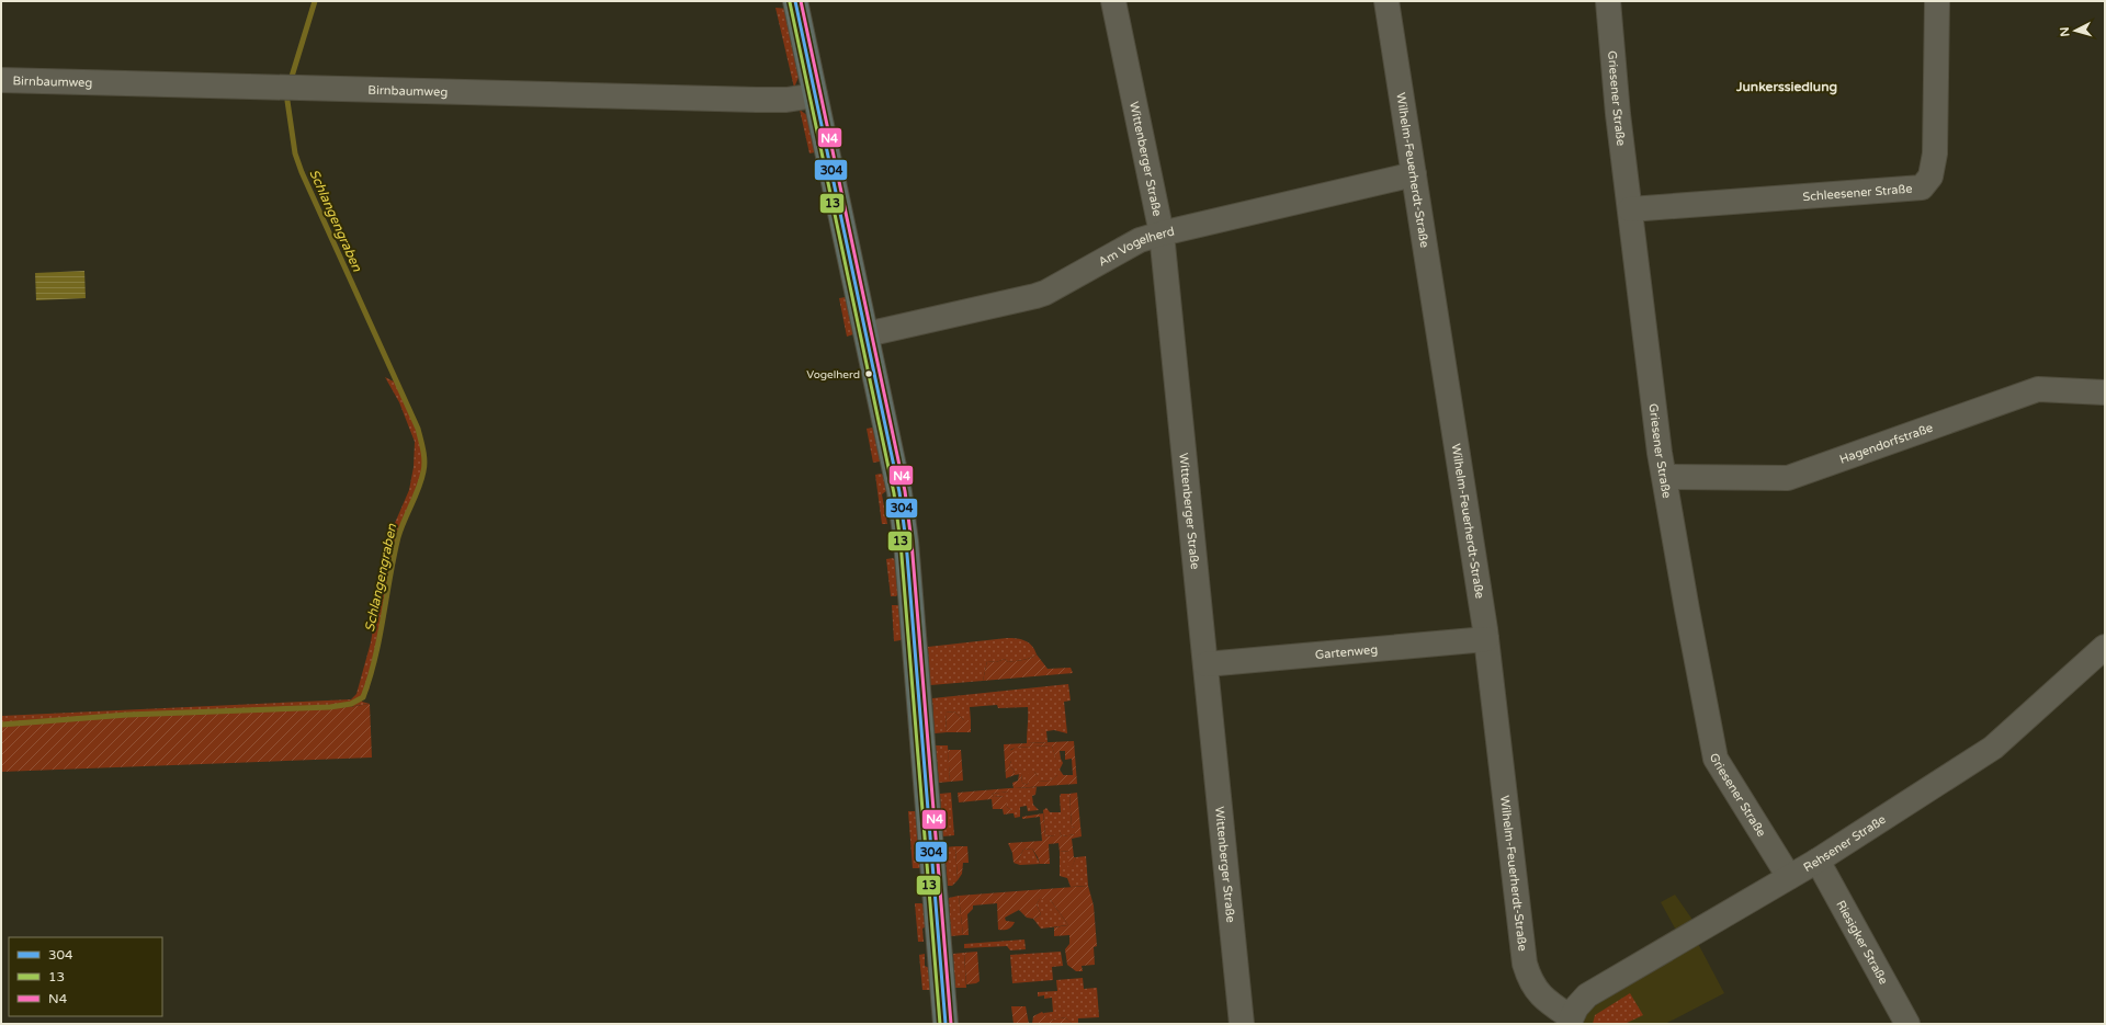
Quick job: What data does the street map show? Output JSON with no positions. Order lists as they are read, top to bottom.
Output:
{
  "streets": {
    "street": [
      "Birnbaumweg",
      "Griesener Straße",
      "Wittenberger Straße",
      "Wilhelm-Feuerherdt-Straße",
      "Schleesener Straße",
      "Am Vogelherd",
      "Hagendorfstraße",
      "Gartenweg",
      "Rehsener Straße",
      "Riesigker Straße"
    ]
  },
  "crossings": [
    ["Griesener Straße", "Schleesener Straße"],
    ["Griesener Straße", "Hagendorfstraße"],
    ["Griesener Straße", "Rehsener Straße"],
    ["Wittenberger Straße", "Am Vogelherd"],
    ["Wittenberger Straße", "Gartenweg"],
    ["Wilhelm-Feuerherdt-Straße", "Am Vogelherd"],
    ["Wilhelm-Feuerherdt-Straße", "Gartenweg"],
    ["Wilhelm-Feuerherdt-Straße", "Rehsener Straße"],
    ["Rehsener Straße", "Riesigker Straße"]
  ],
  "districts": ["Junkerssiedlung"],
  "water": ["Schlangengraben"],
  "places": ["Vogelherd"],
  "lines": ["transit line 304", "transit line N4", "transit line 13"],
  "legend": ["304", "13", "N4"],
  "north": "left"
}
